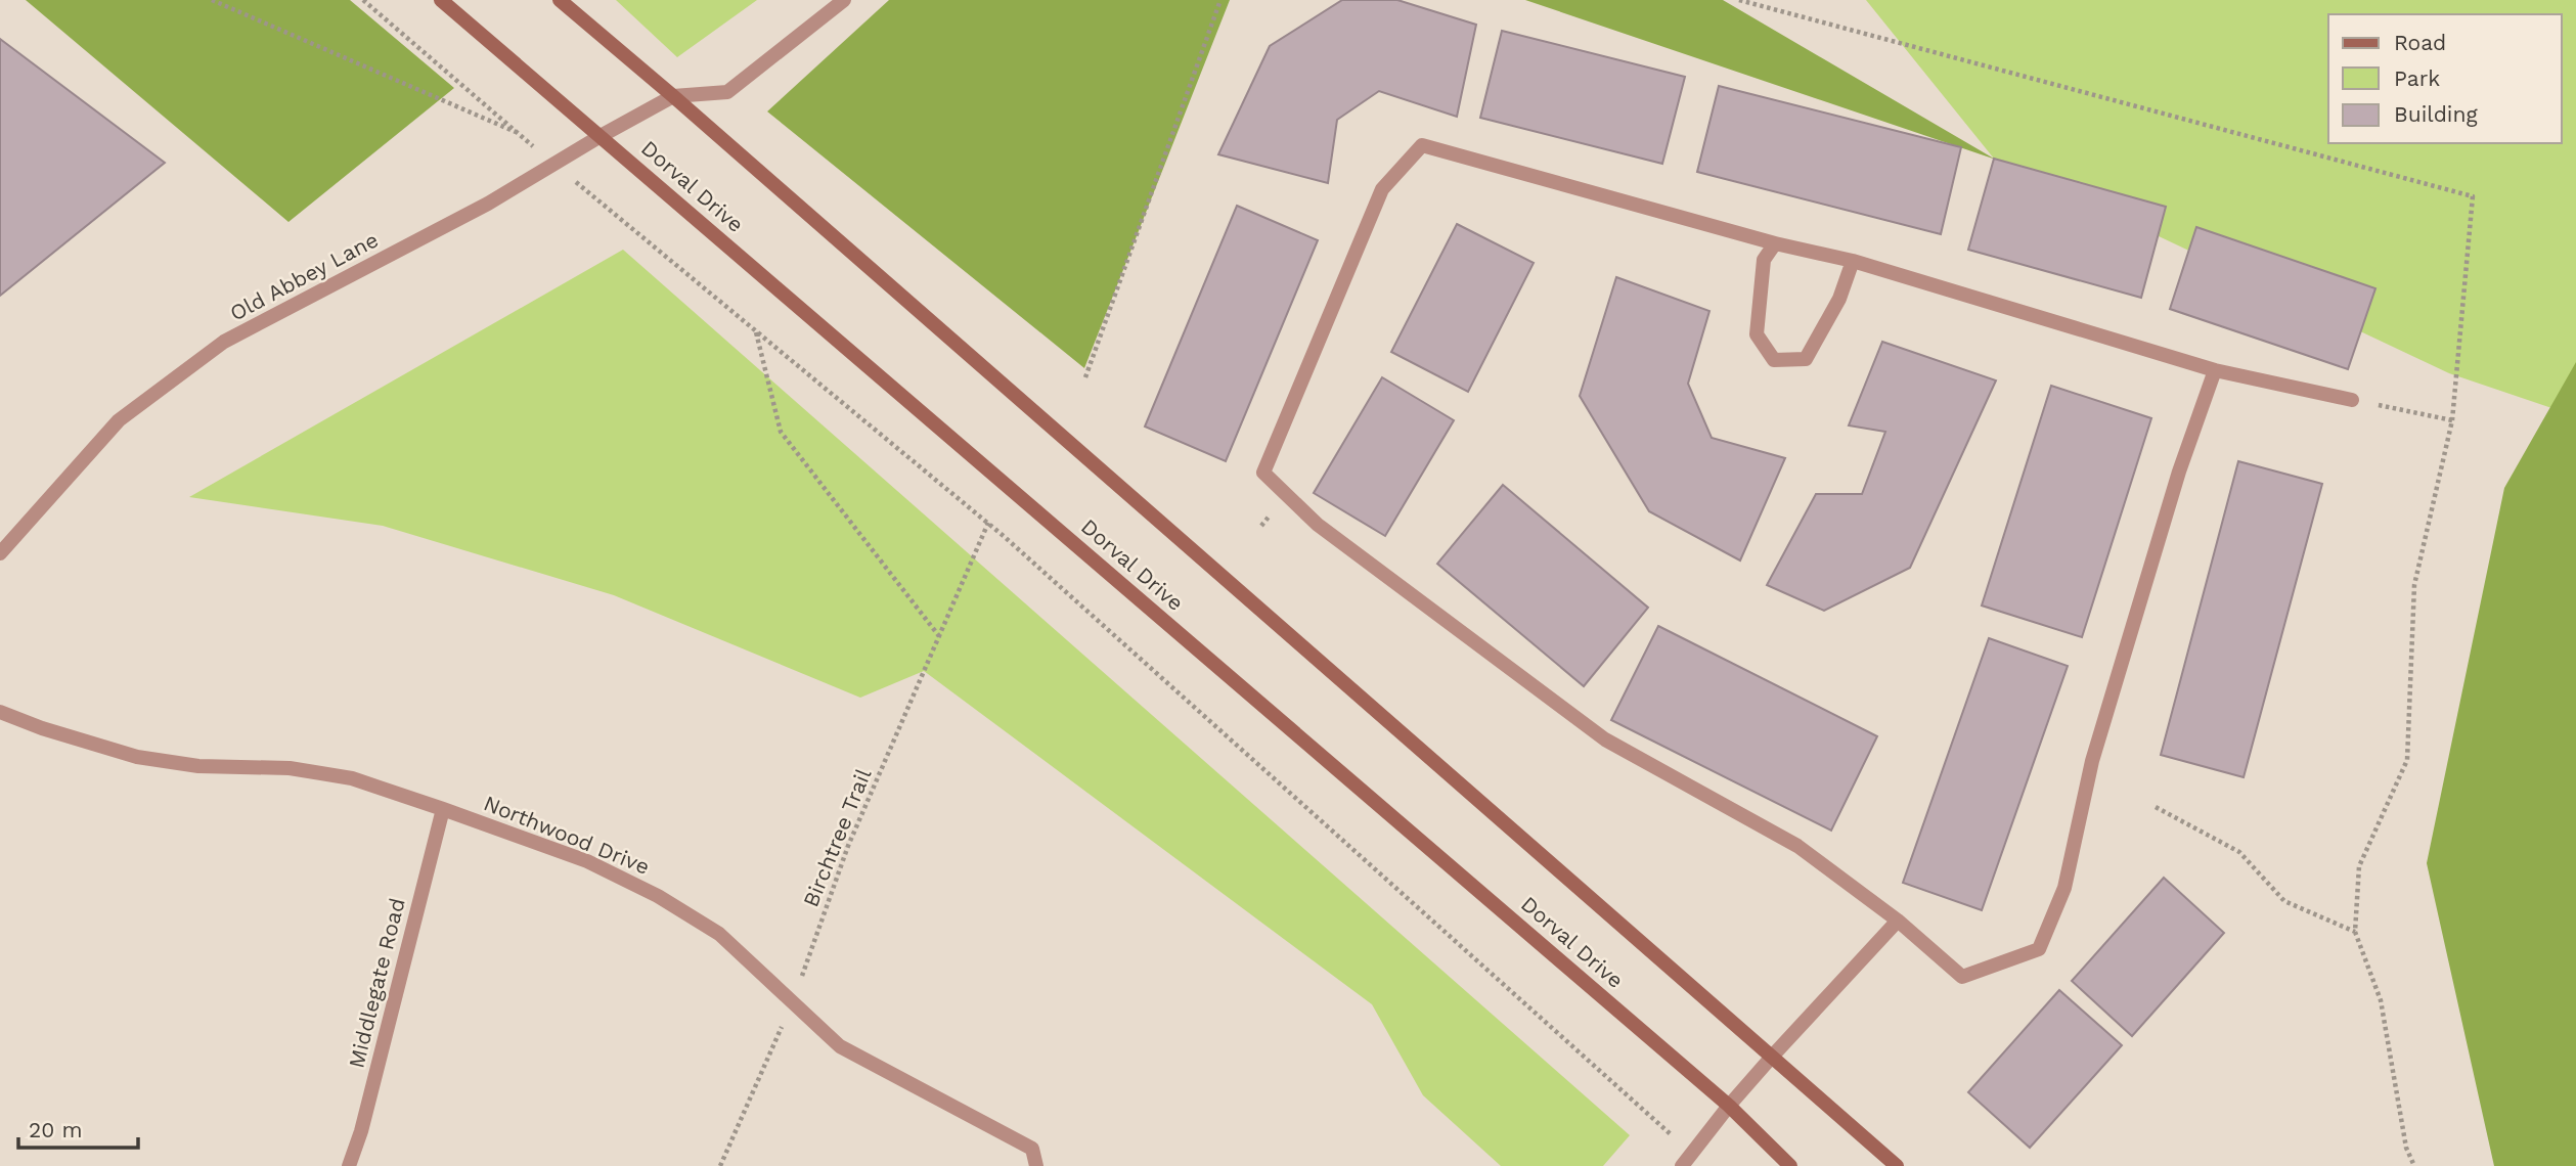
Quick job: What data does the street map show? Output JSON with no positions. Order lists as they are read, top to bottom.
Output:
{
  "streets": {
    "main road": ["Dorval Drive"],
    "street": ["Old Abbey Lane", "Northwood Drive", "Middlegate Road"],
    "path": ["Birchtree Trail"]
  },
  "crossings": [
    ["Dorval Drive", "Old Abbey Lane"],
    ["Northwood Drive", "Birchtree Trail"],
    ["Northwood Drive", "Middlegate Road"]
  ],
  "legend": ["Road", "Park", "Building"],
  "scale_bar": "20 m"
}
